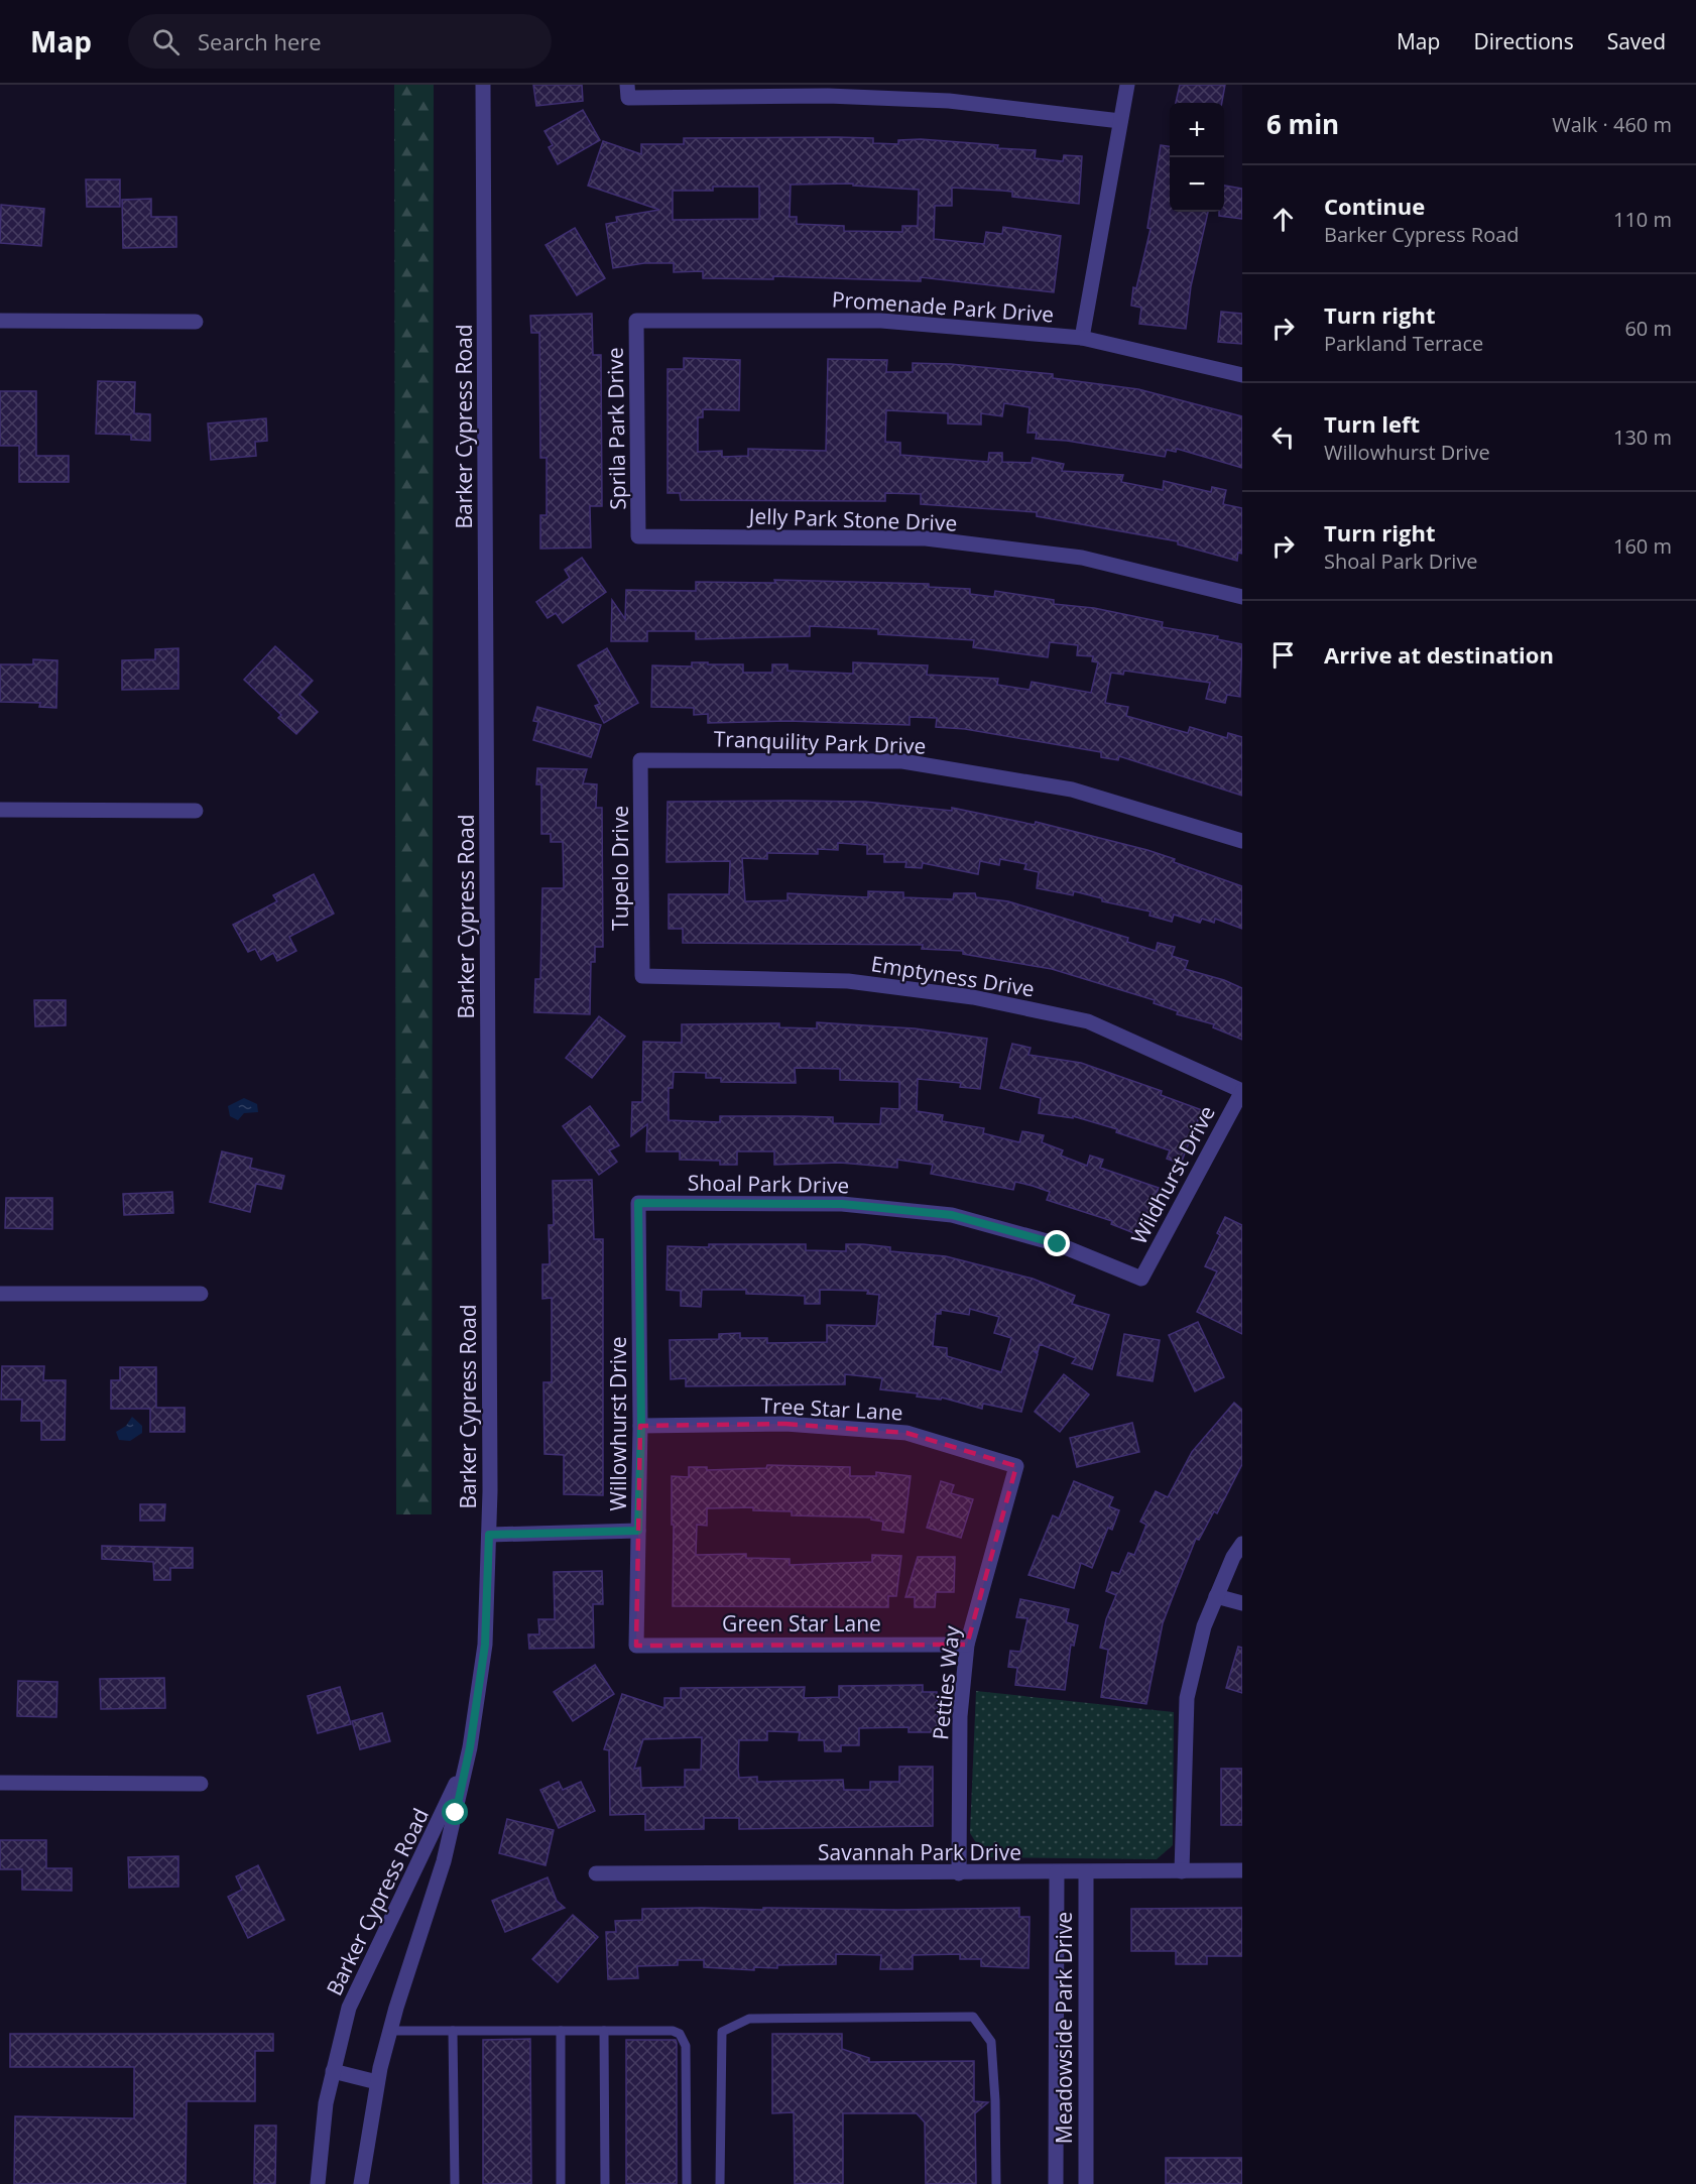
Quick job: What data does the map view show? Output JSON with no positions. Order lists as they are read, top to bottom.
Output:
{
  "streets": {
    "street": [
      "Promenade Park Drive",
      "Barker Cypress Road",
      "Sprila Park Drive",
      "Jelly Park Stone Drive",
      "Tranquility Park Drive",
      "Tupelo Drive",
      "Emptyness Drive",
      "Wildhurst Drive",
      "Shoal Park Drive",
      "Tree Star Lane",
      "Willowhurst Drive",
      "Green Star Lane",
      "Petties Way",
      "Savannah Park Drive",
      "Meadowside Park Drive"
    ]
  },
  "crossings": [
    ["Promenade Park Drive", "Sprila Park Drive"],
    ["Sprila Park Drive", "Jelly Park Stone Drive"],
    ["Tranquility Park Drive", "Tupelo Drive"],
    ["Tupelo Drive", "Emptyness Drive"],
    ["Emptyness Drive", "Wildhurst Drive"],
    ["Wildhurst Drive", "Shoal Park Drive"],
    ["Shoal Park Drive", "Willowhurst Drive"],
    ["Tree Star Lane", "Willowhurst Drive"],
    ["Tree Star Lane", "Petties Way"],
    ["Willowhurst Drive", "Green Star Lane"],
    ["Green Star Lane", "Petties Way"],
    ["Petties Way", "Savannah Park Drive"],
    ["Savannah Park Drive", "Meadowside Park Drive"]
  ],
  "page": {
    "header": "Map",
    "search": "Search here",
    "nav": ["Map", "Directions", "Saved"],
    "heading": ["6 min", "Walk · 460 m"],
    "map_buttons": ["+", "−"],
    "list": [
      ["Continue", "Barker Cypress Road", "110 m"],
      ["Turn right", "Parkland Terrace", "60 m"],
      ["Turn left", "Willowhurst Drive", "130 m"],
      ["Turn right", "Shoal Park Drive", "160 m"],
      "Arrive at destination"
    ]
  }
}
